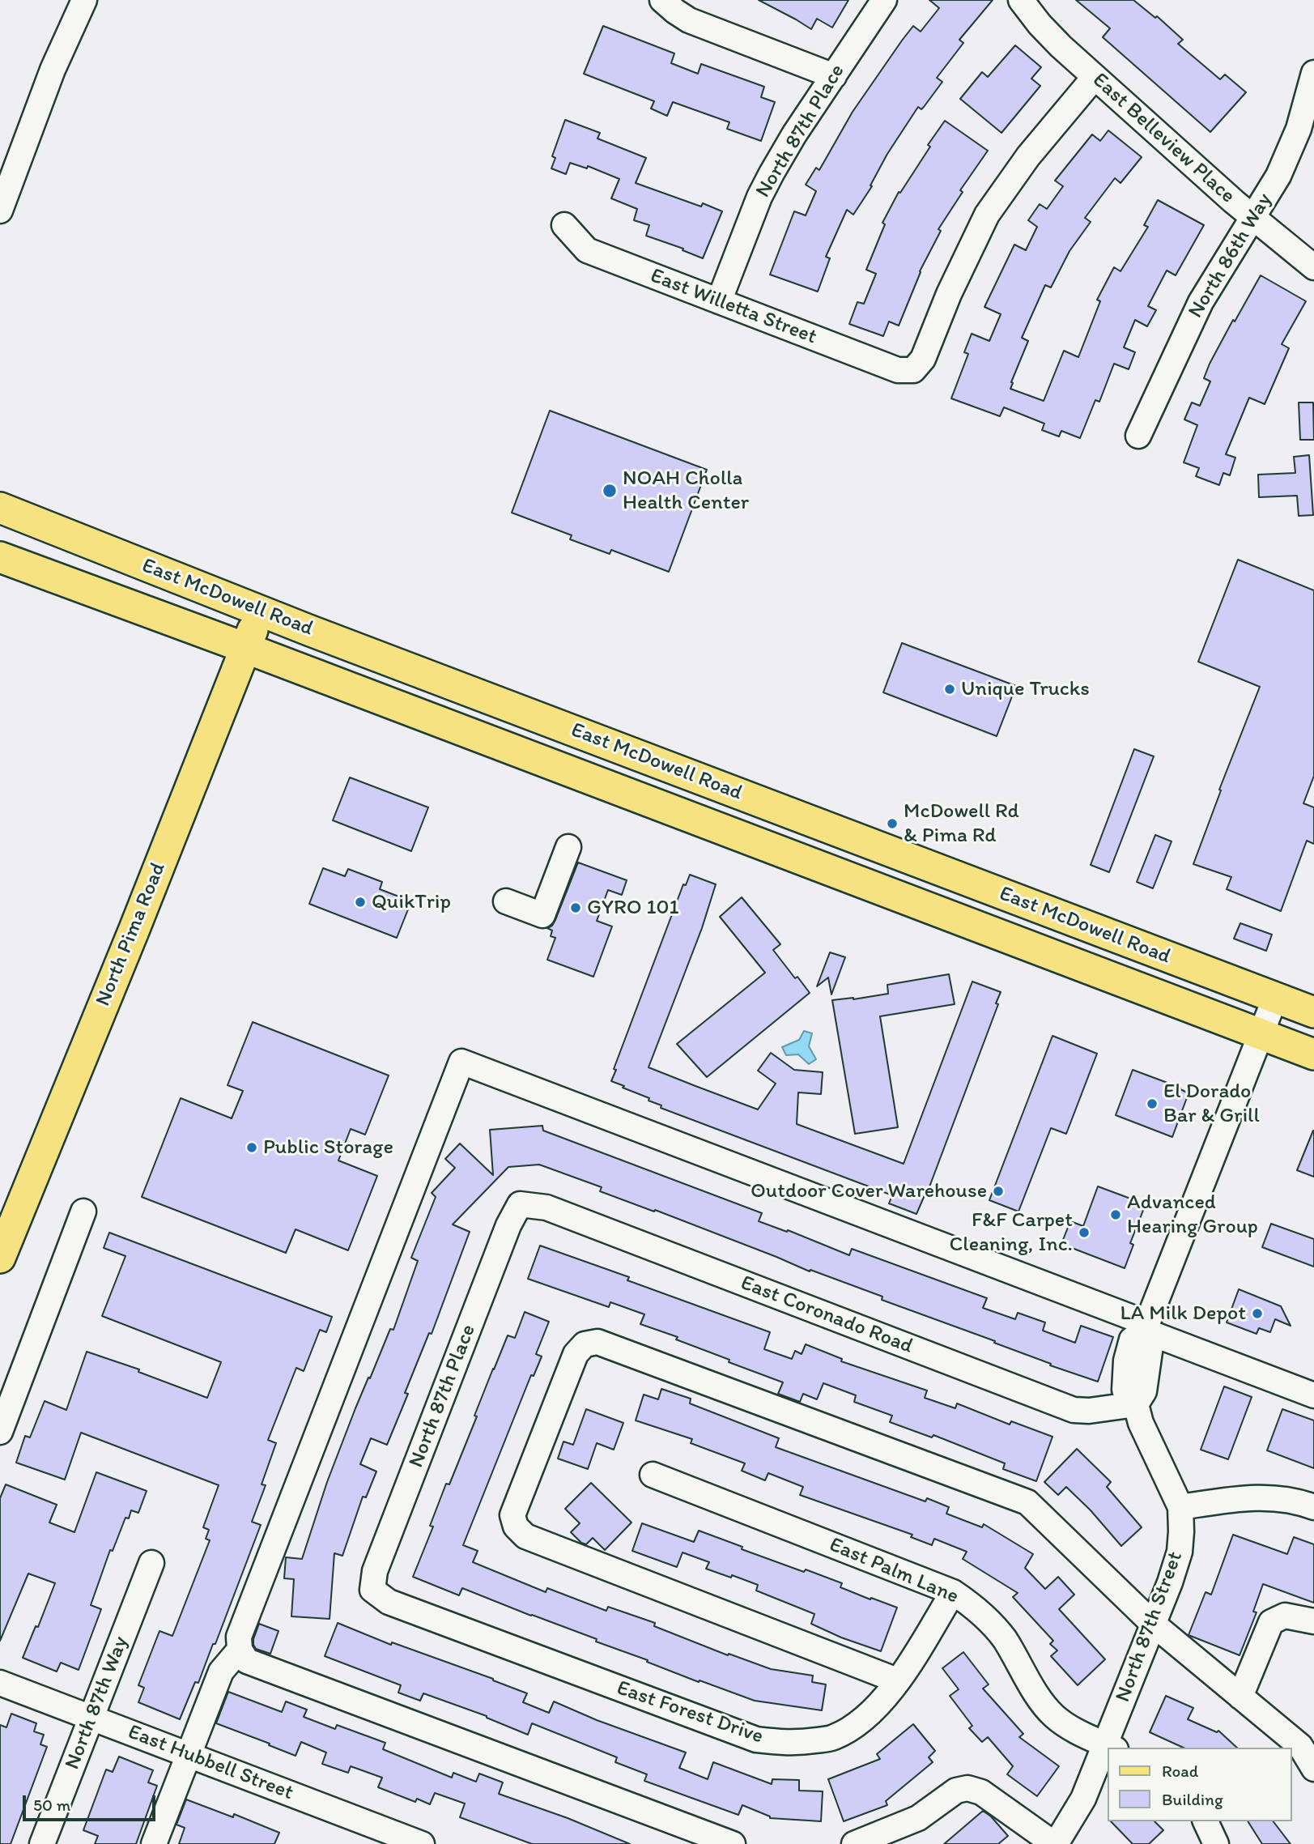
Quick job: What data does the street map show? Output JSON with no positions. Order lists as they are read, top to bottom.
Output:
{
  "streets": {
    "main road": ["East McDowell Road", "North Pima Road"],
    "street": [
      "North 87th Place",
      "East Belleview Place",
      "North 86th Way",
      "East Willetta Street",
      "East Coronado Road",
      "East Palm Lane",
      "North 87th Street",
      "North 87th Way",
      "East Forest Drive",
      "East Hubbell Street"
    ]
  },
  "crossings": [
    ["North 87th Place", "East Willetta Street"],
    ["North 87th Place", "East Coronado Road"],
    ["North 87th Place", "East Forest Drive"],
    ["East Belleview Place", "North 86th Way"],
    ["East Belleview Place", "East Willetta Street"],
    ["East McDowell Road", "North Pima Road"],
    ["East McDowell Road", "North 87th Street"],
    ["East Coronado Road", "North 87th Street"],
    ["East Palm Lane", "North 87th Street"],
    ["East Palm Lane", "East Forest Drive"],
    ["North 87th Way", "East Hubbell Street"]
  ],
  "places": [
    "NOAH Cholla Health Center",
    "Unique Trucks",
    "McDowell Rd & Pima Rd",
    "QuikTrip",
    "GYRO 101",
    "El Dorado Bar & Grill",
    "Public Storage",
    "Outdoor Cover Warehouse",
    "Advanced Hearing Group",
    "F&F Carpet Cleaning, Inc.",
    "LA Milk Depot"
  ],
  "legend": ["Road", "Building"],
  "scale_bar": "50 m"
}
